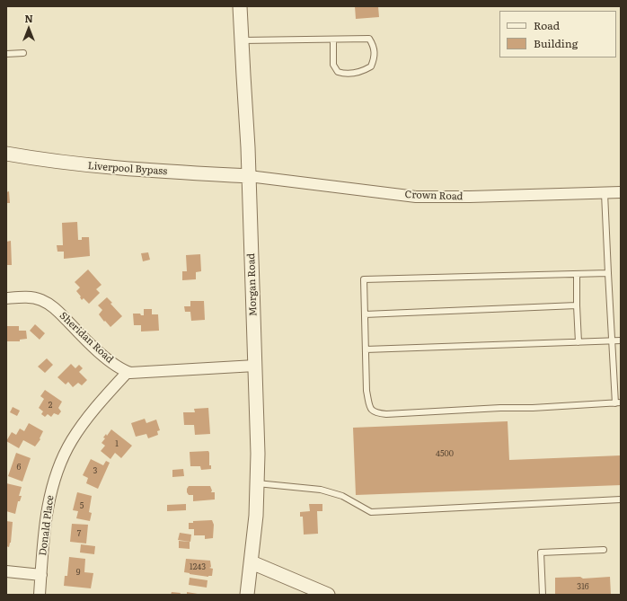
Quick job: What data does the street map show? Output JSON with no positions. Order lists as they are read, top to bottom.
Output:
{
  "streets": {
    "street": [
      "Liverpool Bypass",
      "Crown Road",
      "Morgan Road",
      "Sheridan Road",
      "Donald Place"
    ]
  },
  "crossings": [
    ["Liverpool Bypass", "Crown Road"],
    ["Liverpool Bypass", "Morgan Road"],
    ["Crown Road", "Morgan Road"],
    ["Sheridan Road", "Donald Place"]
  ],
  "house_numbers": [
    "2",
    "1",
    "4500",
    "6",
    "3",
    "5",
    "7",
    "1243",
    "9",
    "316"
  ],
  "legend": ["Road", "Building"],
  "north": "top"
}
